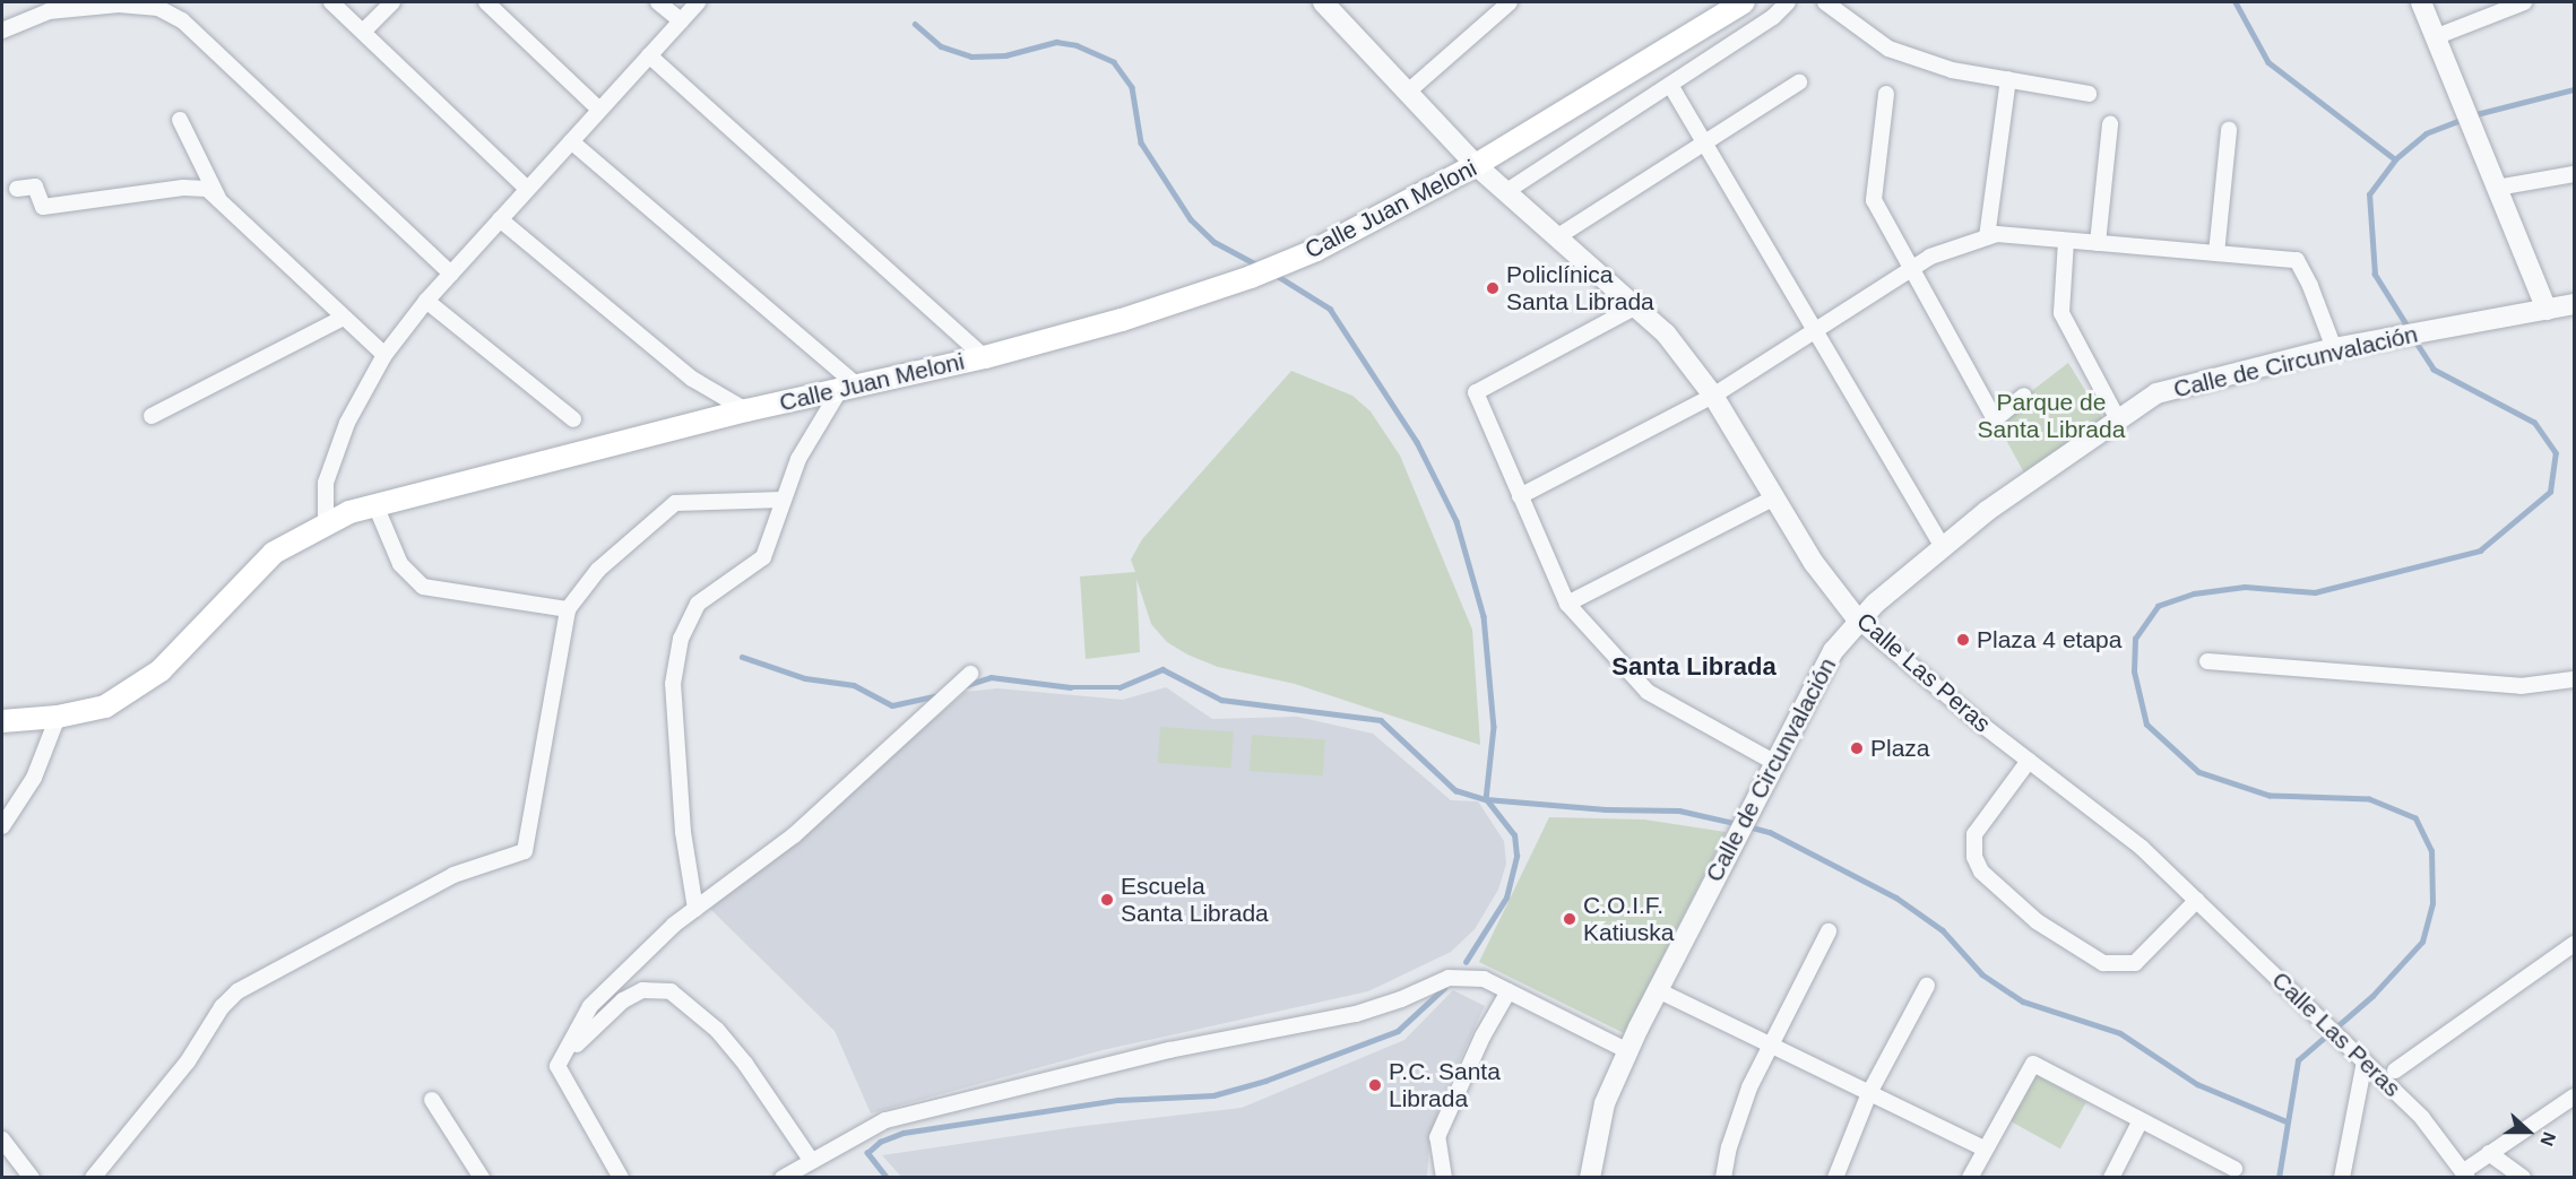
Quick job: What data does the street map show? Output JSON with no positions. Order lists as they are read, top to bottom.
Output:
{
  "streets": {
    "main road": ["Calle Juan Meloni"],
    "street": ["Calle de Circunvalación", "Calle Las Peras"]
  },
  "crossings": [
    ["Calle Juan Meloni", "Calle Las Peras"],
    ["Calle de Circunvalación", "Calle Las Peras"]
  ],
  "districts": ["Santa Librada"],
  "parks": ["Parque de Santa Librada"],
  "places": [
    "Policlínica Santa Librada",
    "Plaza 4 etapa",
    "Plaza",
    "Escuela Santa Librada",
    "C.O.I.F. Katiuska",
    "P.C. Santa Librada"
  ],
  "north": "right"
}
